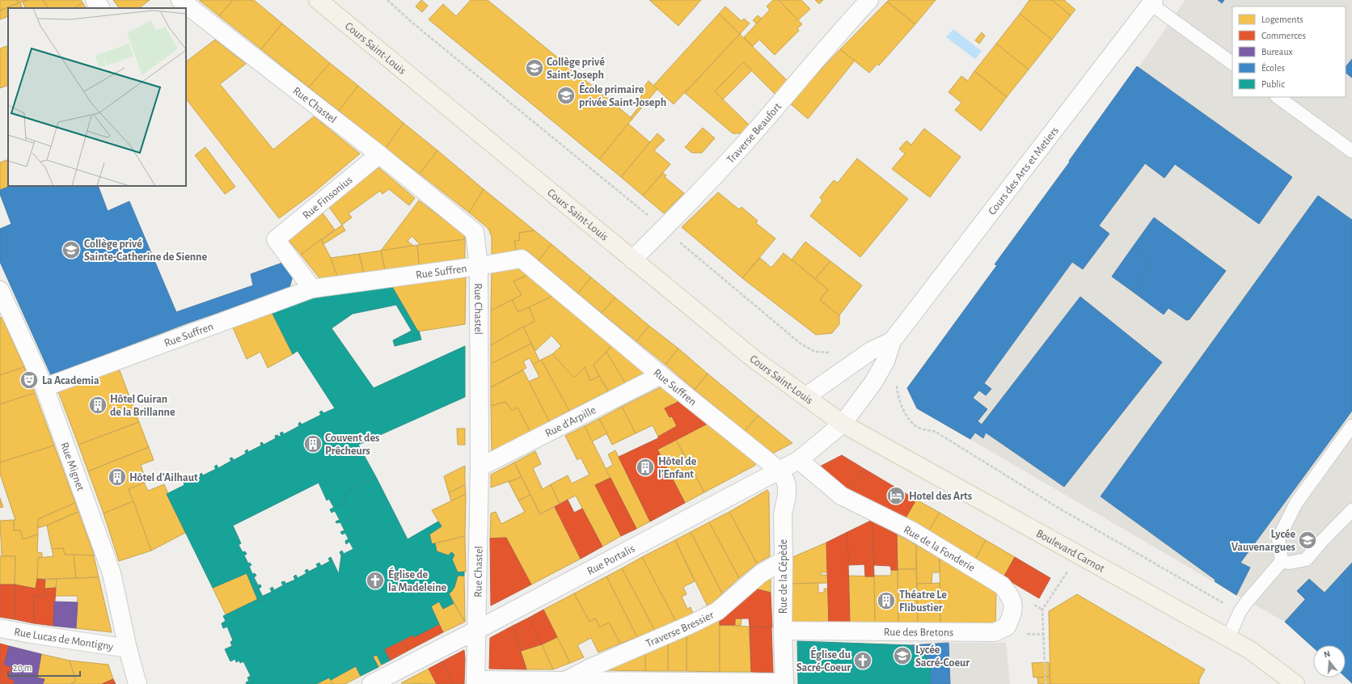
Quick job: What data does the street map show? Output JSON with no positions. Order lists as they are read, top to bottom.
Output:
{
  "streets": {
    "main road": ["Cours Saint-Louis", "Boulevard Carnot"],
    "street": [
      "Rue Chastel",
      "Traverse Beaufort",
      "Cours des Arts et Metiers",
      "Rue Finsonius",
      "Rue Suffren",
      "Rue d'Arpille",
      "Rue Mignet",
      "Rue de la Fonderie",
      "Rue Portalis",
      "Rue de la Cépède",
      "Traverse Bressier",
      "Rue des Bretons",
      "Rue Lucas de Montigny"
    ]
  },
  "crossings": [
    ["Cours Saint-Louis", "Traverse Beaufort"],
    ["Cours Saint-Louis", "Cours des Arts et Metiers"],
    ["Cours Saint-Louis", "Boulevard Carnot"],
    ["Cours Saint-Louis", "Rue Portalis"],
    ["Rue Chastel", "Rue Finsonius"],
    ["Rue Chastel", "Rue Suffren"],
    ["Rue Chastel", "Rue d'Arpille"],
    ["Rue Chastel", "Rue Portalis"],
    ["Cours des Arts et Metiers", "Boulevard Carnot"],
    ["Cours des Arts et Metiers", "Rue Portalis"],
    ["Rue Finsonius", "Rue Suffren"],
    ["Rue Suffren", "Rue d'Arpille"],
    ["Rue Suffren", "Rue Mignet"],
    ["Rue Suffren", "Rue Portalis"],
    ["Rue Suffren", "Rue de la Cépède"],
    ["Rue Mignet", "Rue Lucas de Montigny"],
    ["Rue de la Fonderie", "Rue Portalis"],
    ["Rue de la Fonderie", "Rue des Bretons"],
    ["Boulevard Carnot", "Rue Portalis"],
    ["Rue Portalis", "Rue de la Cépède"],
    ["Rue de la Cépède", "Traverse Bressier"],
    ["Rue de la Cépède", "Rue des Bretons"]
  ],
  "places": {
    "school or university": [
      "Collège privé Saint-Joseph",
      "École primaire privée Saint-Joseph",
      "Collège privé Sainte-Catherine de Sienne",
      "Lycée Vauvenargues",
      "Lycée Sacré-Coeur"
    ],
    "theatre": ["La Academia"],
    "building": [
      "Hôtel Guiran de la Brillanne",
      "Couvent des Prêcheurs",
      "Hôtel de l'Enfant",
      "Hôtel d'Ailhaut",
      "Théatre Le Flibustier"
    ],
    "hotel": ["Hotel des Arts"],
    "church": ["Église de la Madeleine", "Église du Sacré-Coeur"]
  },
  "legend": [
    "Logements",
    "Commerces",
    "Bureaux",
    "Écoles",
    "Public"
  ],
  "scale_bar": "20 m",
  "north": "top"
}
